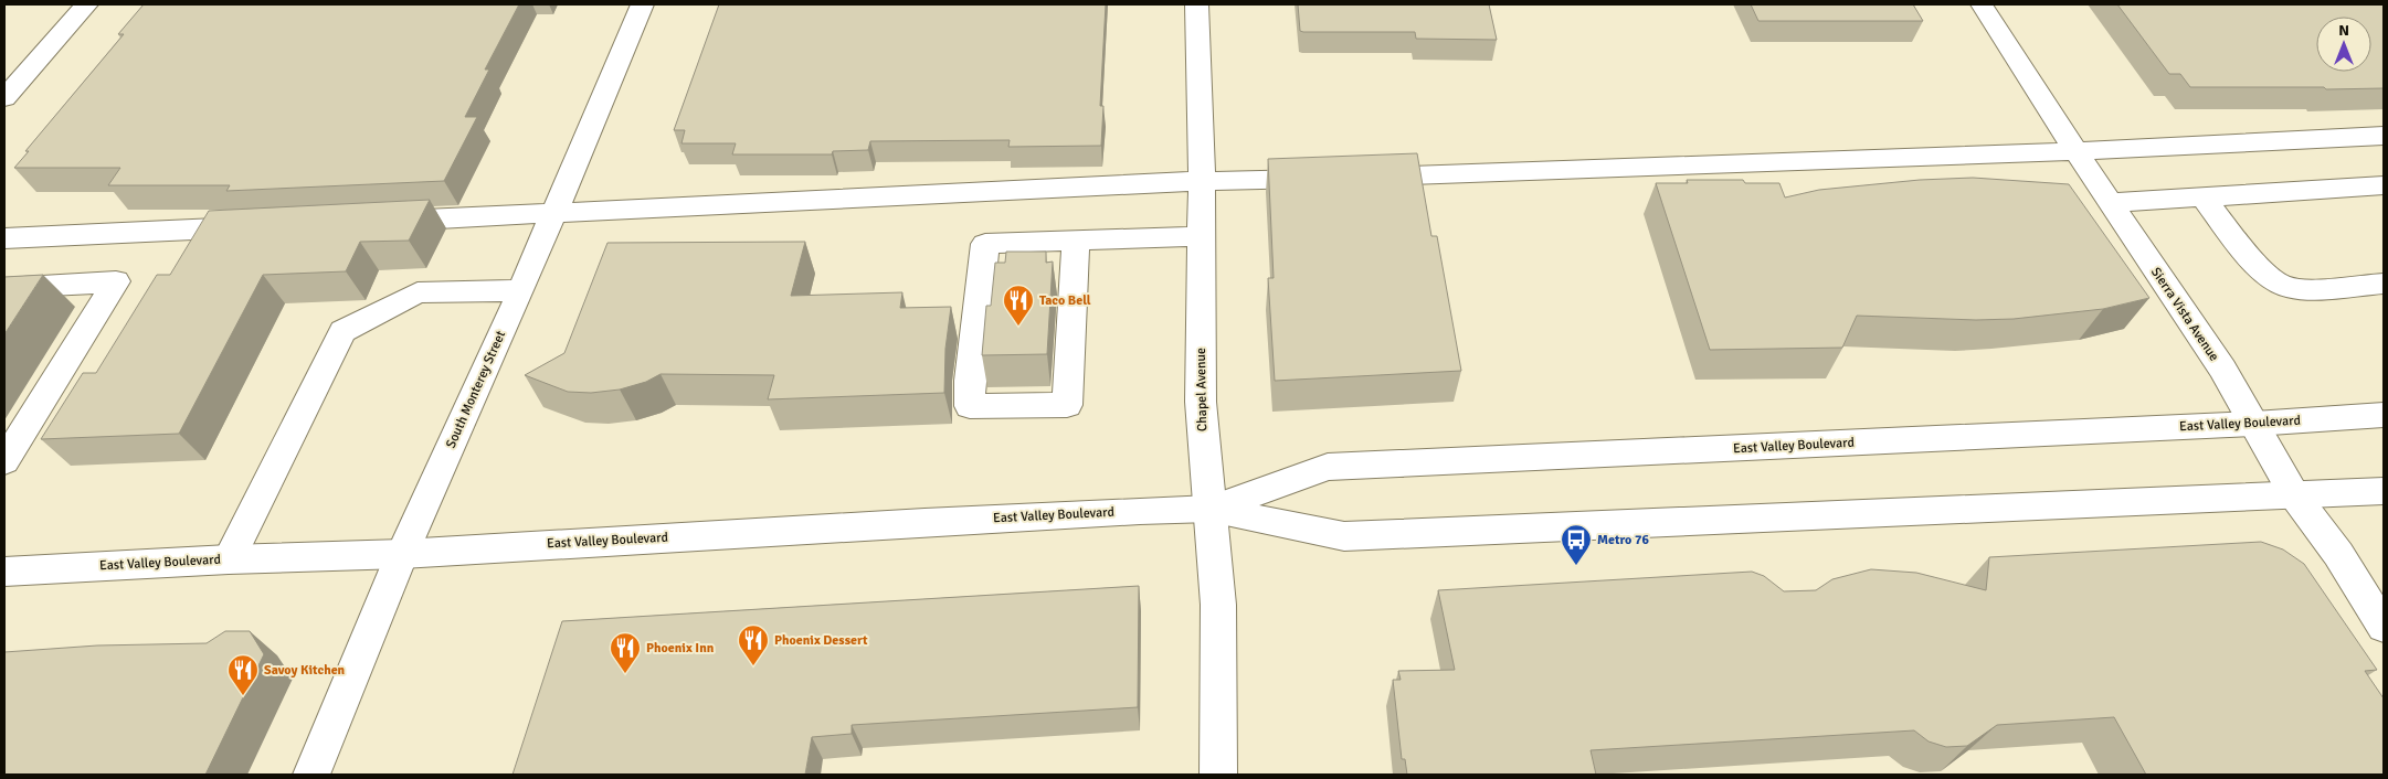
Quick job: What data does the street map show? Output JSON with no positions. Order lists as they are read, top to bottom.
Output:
{
  "streets": {
    "main road": [
      "Sierra Vista Avenue",
      "South Monterey Street",
      "Chapel Avenue",
      "East Valley Boulevard"
    ]
  },
  "crossings": [
    ["Sierra Vista Avenue", "East Valley Boulevard"],
    ["South Monterey Street", "East Valley Boulevard"],
    ["Chapel Avenue", "East Valley Boulevard"]
  ],
  "places": {
    "restaurant": [
      "Taco Bell",
      "Phoenix Dessert",
      "Phoenix Inn",
      "Savoy Kitchen"
    ],
    "bus stop": ["Metro 76"]
  },
  "north": "top"
}
